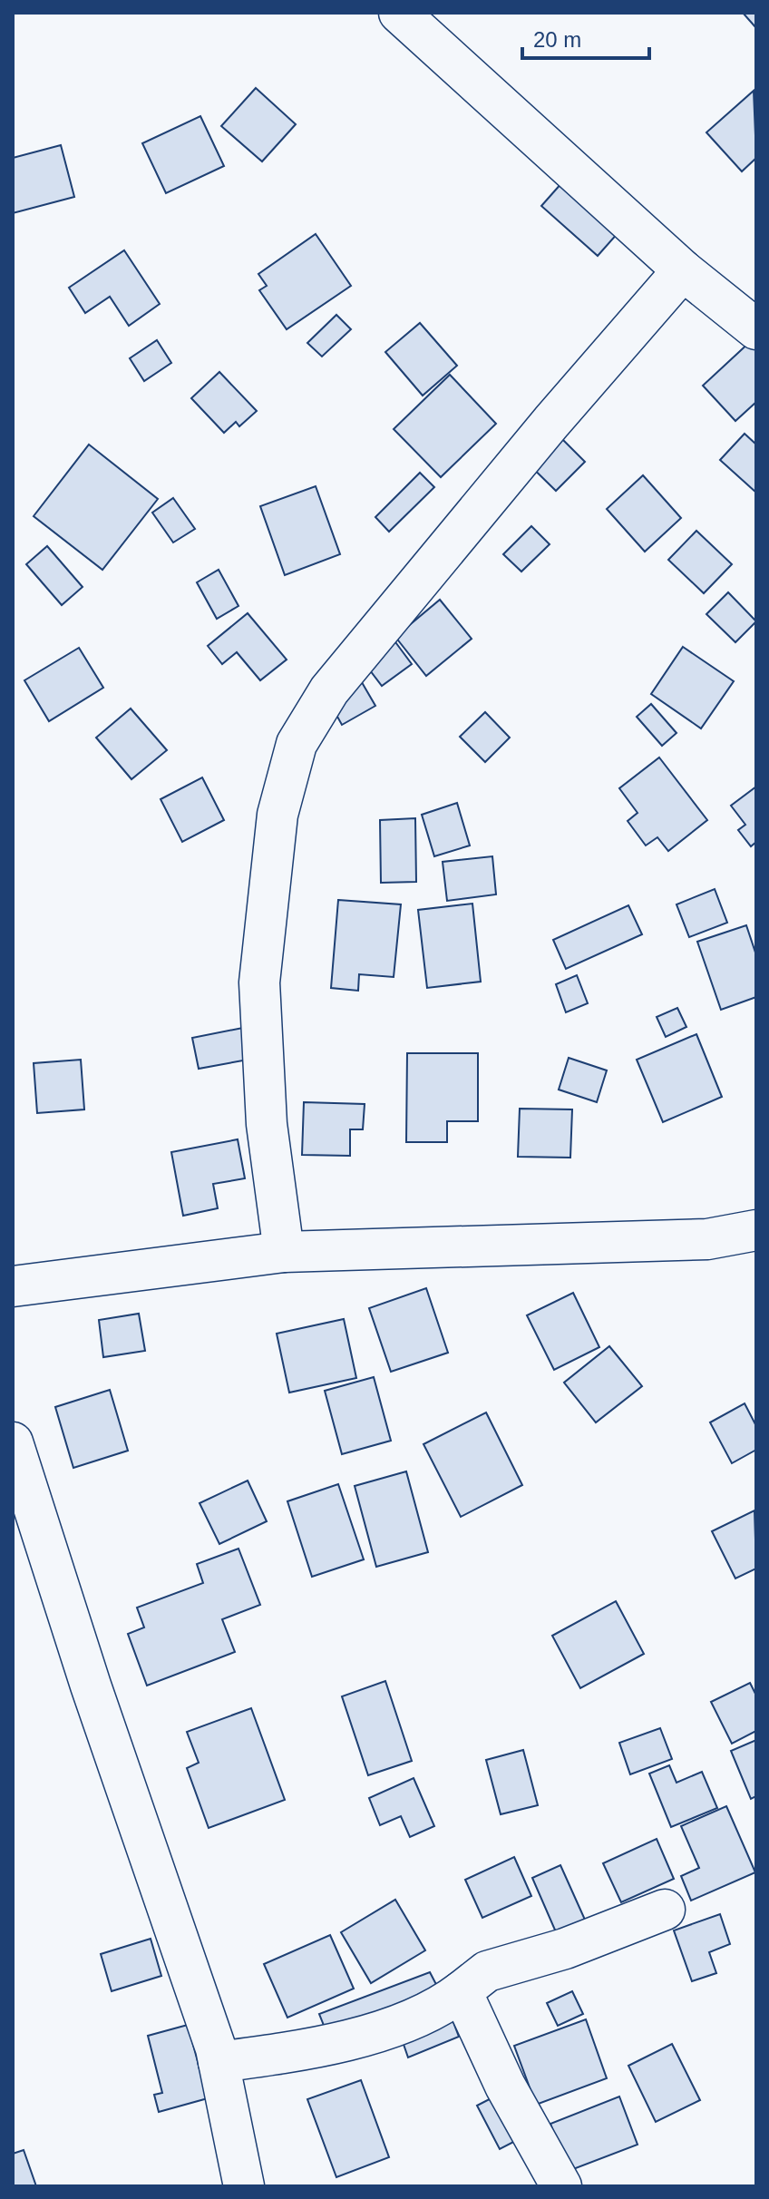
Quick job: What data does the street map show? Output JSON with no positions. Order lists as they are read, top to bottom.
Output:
{
  "scale_bar": "20 m"
}
